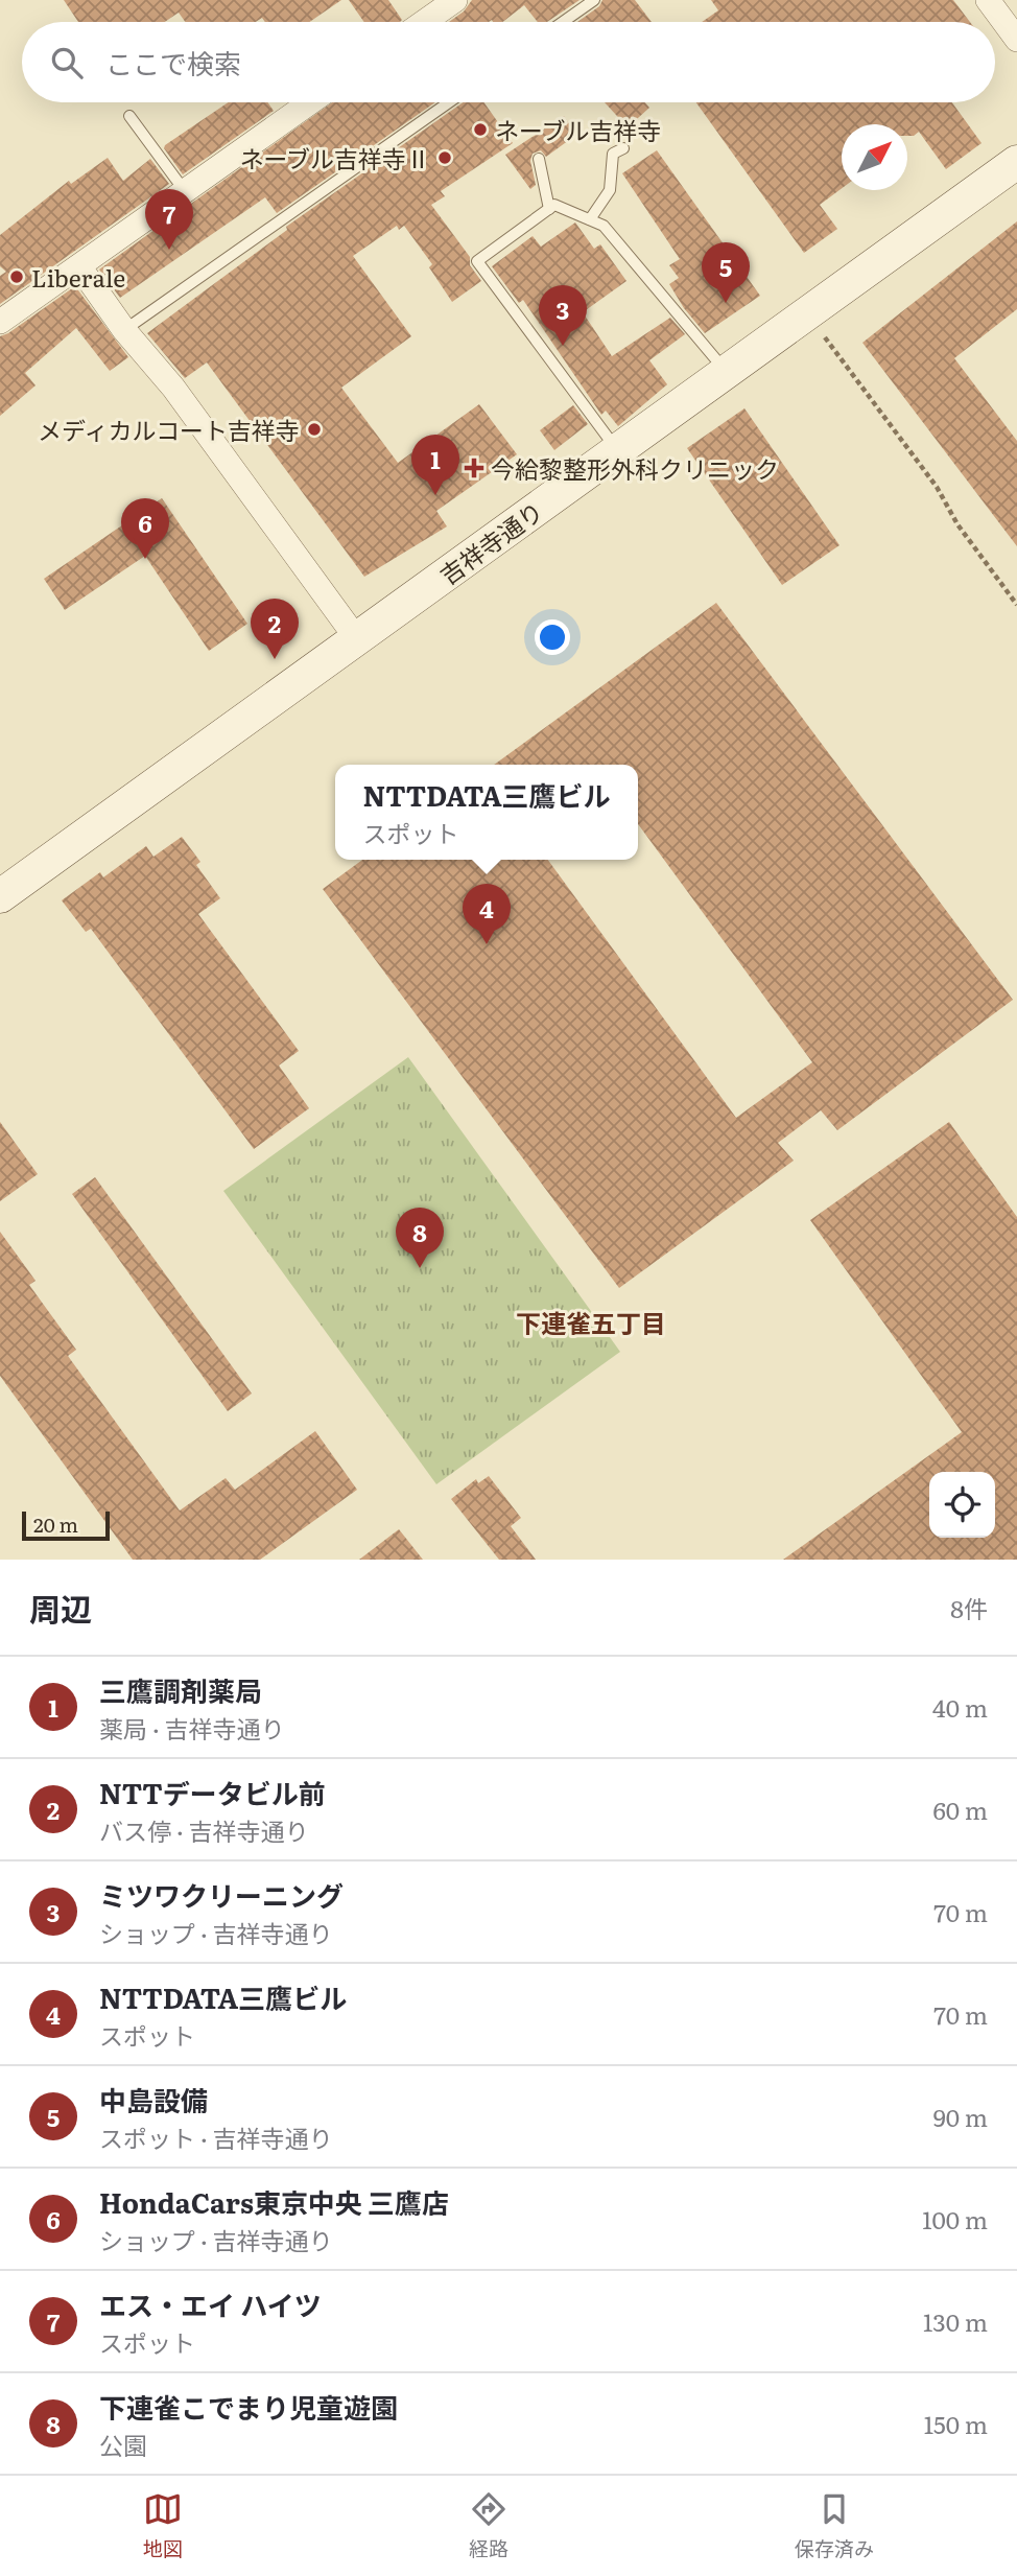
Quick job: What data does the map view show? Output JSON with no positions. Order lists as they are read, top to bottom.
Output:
{
  "streets": {
    "main road": ["吉祥寺通り"]
  },
  "districts": ["下連雀五丁目"],
  "places": {
    "other": [
      "ネーブル吉祥寺",
      "ネーブル吉祥寺Ⅱ",
      "Liberale",
      "メディカルコート吉祥寺"
    ],
    "health": ["今給黎整形外科クリニック"]
  },
  "scale_bar": "20 m",
  "north": "top right",
  "page": {
    "search": "ここで検索",
    "pins": [
      "7",
      "5",
      "3",
      "1",
      "6",
      "2",
      "4",
      "8"
    ],
    "popup": ["NTTDATA三鷹ビル", "スポット"],
    "scale": "20 m",
    "heading": ["周辺", "8件"],
    "list": [
      {
        "mark": "1",
        "name": "三鷹調剤薬局",
        "note": "薬局 · 吉祥寺通り",
        "value": "40 m"
      },
      {
        "mark": "2",
        "name": "NTTデータビル前",
        "note": "バス停 · 吉祥寺通り",
        "value": "60 m"
      },
      {
        "mark": "3",
        "name": "ミツワクリーニング",
        "note": "ショップ · 吉祥寺通り",
        "value": "70 m"
      },
      {
        "mark": "4",
        "name": "NTTDATA三鷹ビル",
        "note": "スポット",
        "value": "70 m"
      },
      {
        "mark": "5",
        "name": "中島設備",
        "note": "スポット · 吉祥寺通り",
        "value": "90 m"
      },
      {
        "mark": "6",
        "name": "HondaCars東京中央 三鷹店",
        "note": "ショップ · 吉祥寺通り",
        "value": "100 m"
      },
      {
        "mark": "7",
        "name": "エス・エイ ハイツ",
        "note": "スポット",
        "value": "130 m"
      },
      {
        "mark": "8",
        "name": "下連雀こでまり児童遊園",
        "note": "公園",
        "value": "150 m"
      }
    ],
    "nav": ["地図", "経路", "保存済み"]
  }
}
